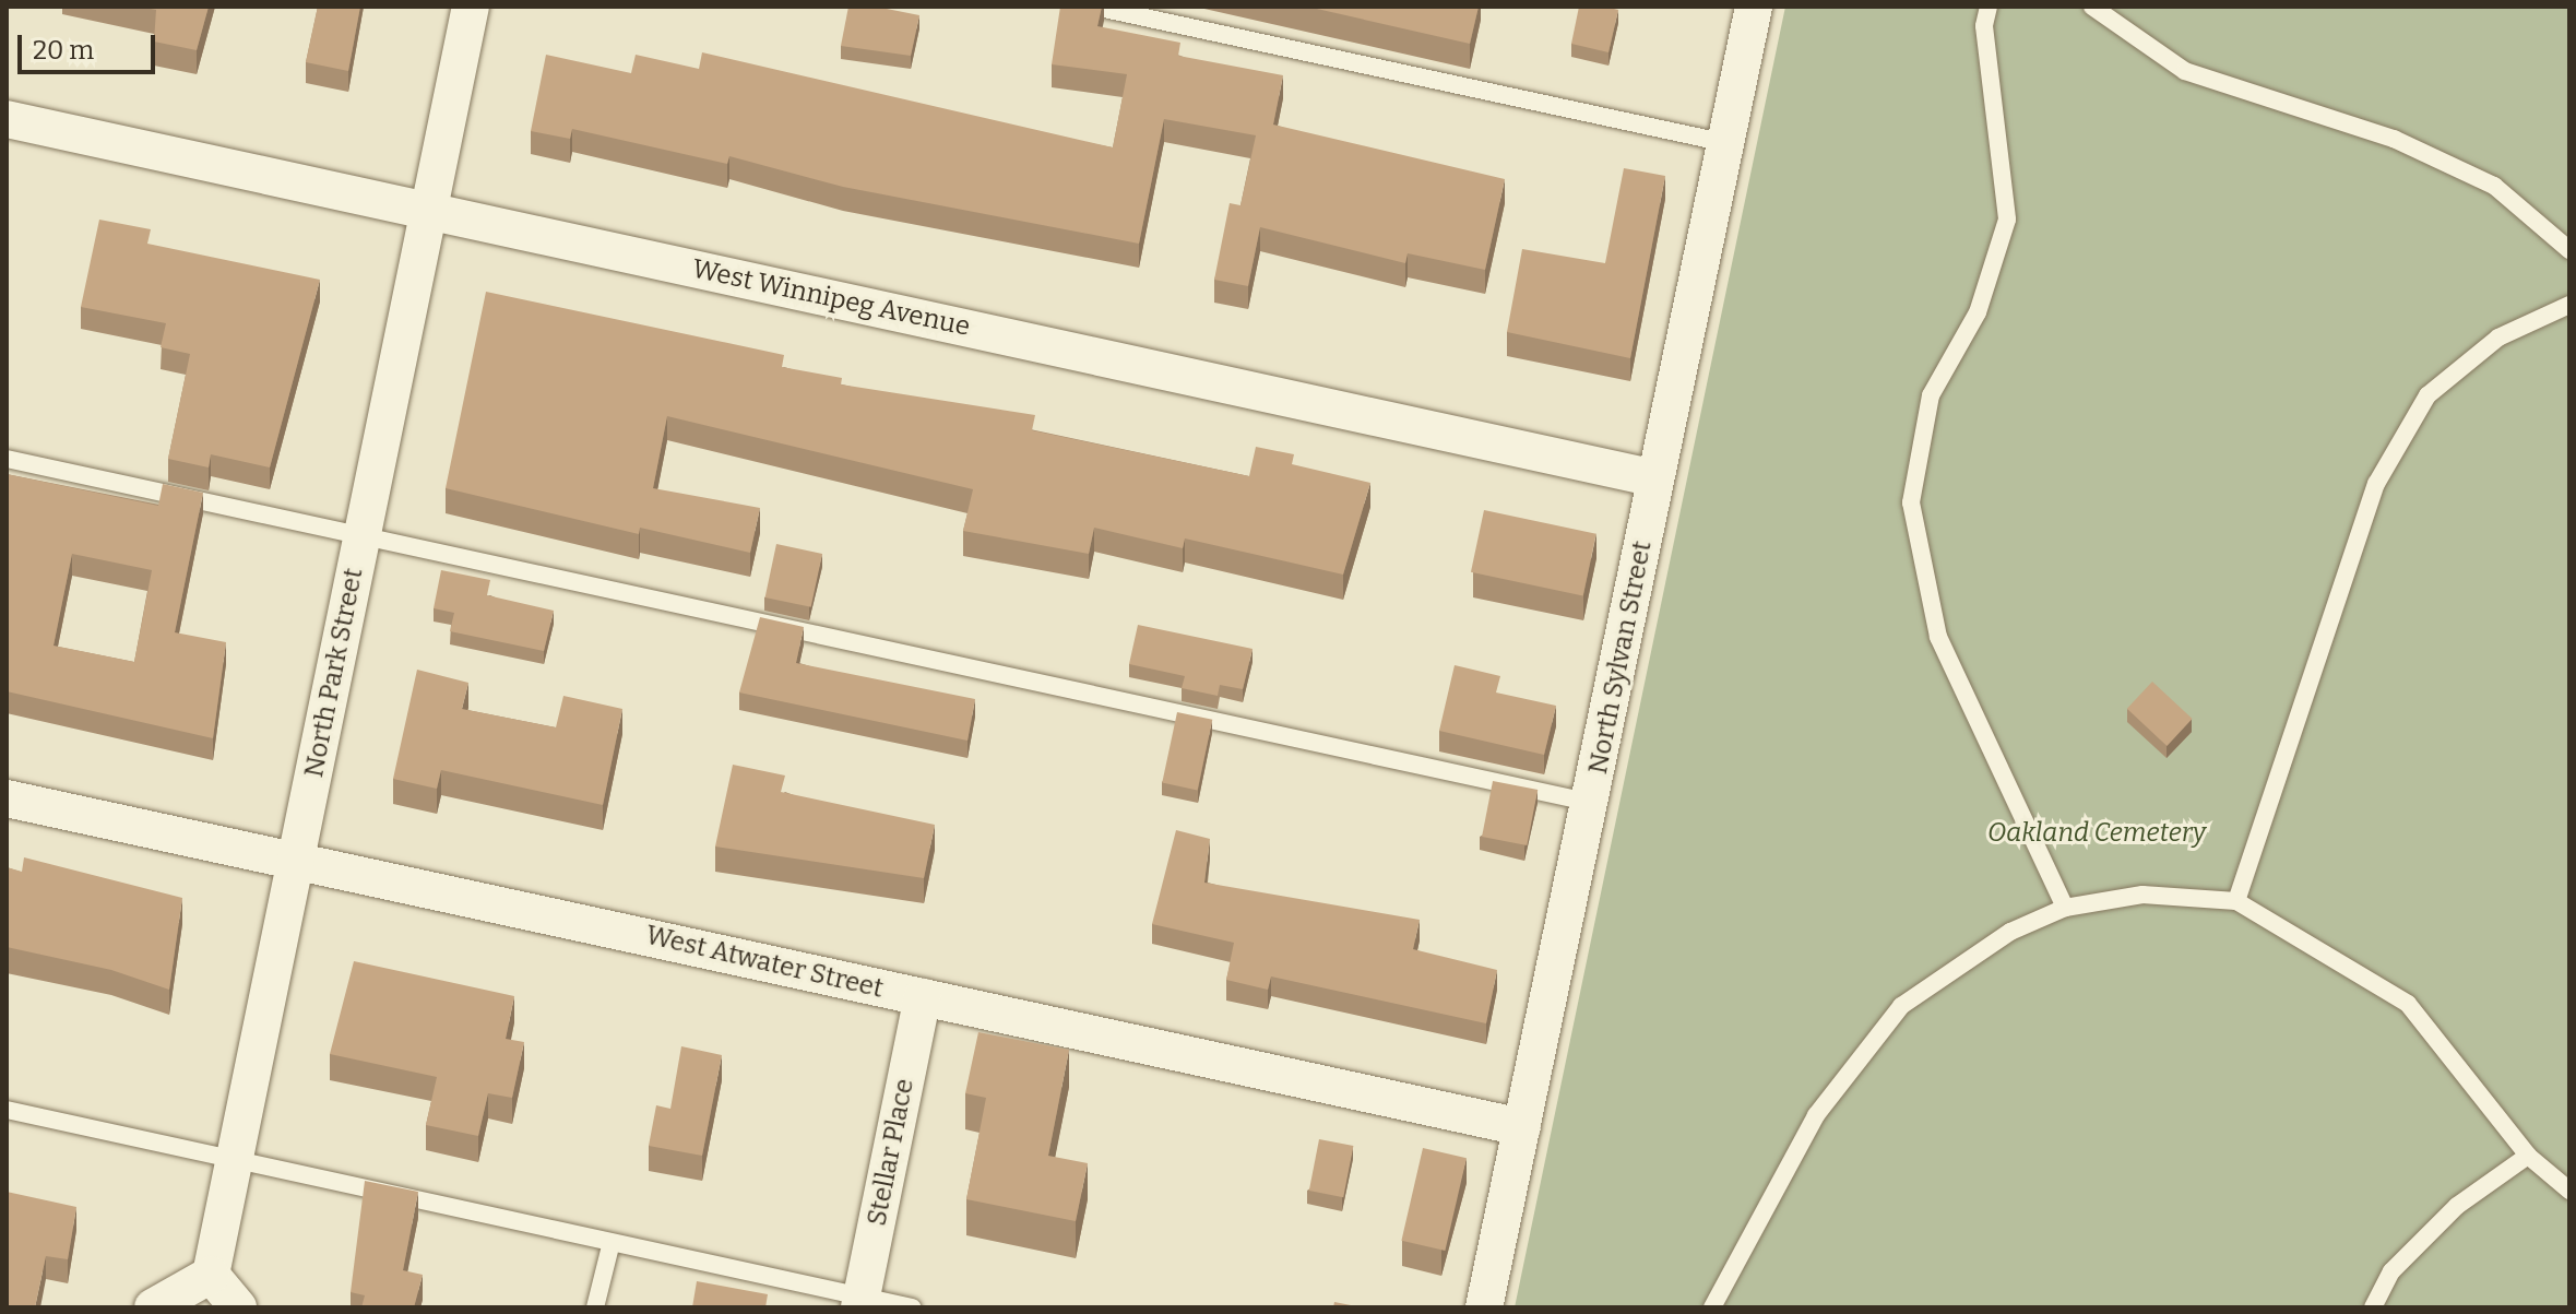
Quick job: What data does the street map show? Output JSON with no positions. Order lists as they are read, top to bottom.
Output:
{
  "streets": {
    "street": [
      "West Winnipeg Avenue",
      "North Sylvan Street",
      "North Park Street",
      "West Atwater Street",
      "Stellar Place"
    ]
  },
  "crossings": [
    ["West Winnipeg Avenue", "North Sylvan Street"],
    ["West Winnipeg Avenue", "North Park Street"],
    ["North Sylvan Street", "West Atwater Street"],
    ["North Park Street", "West Atwater Street"],
    ["West Atwater Street", "Stellar Place"]
  ],
  "parks": ["Oakland Cemetery"],
  "scale_bar": "20 m"
}
